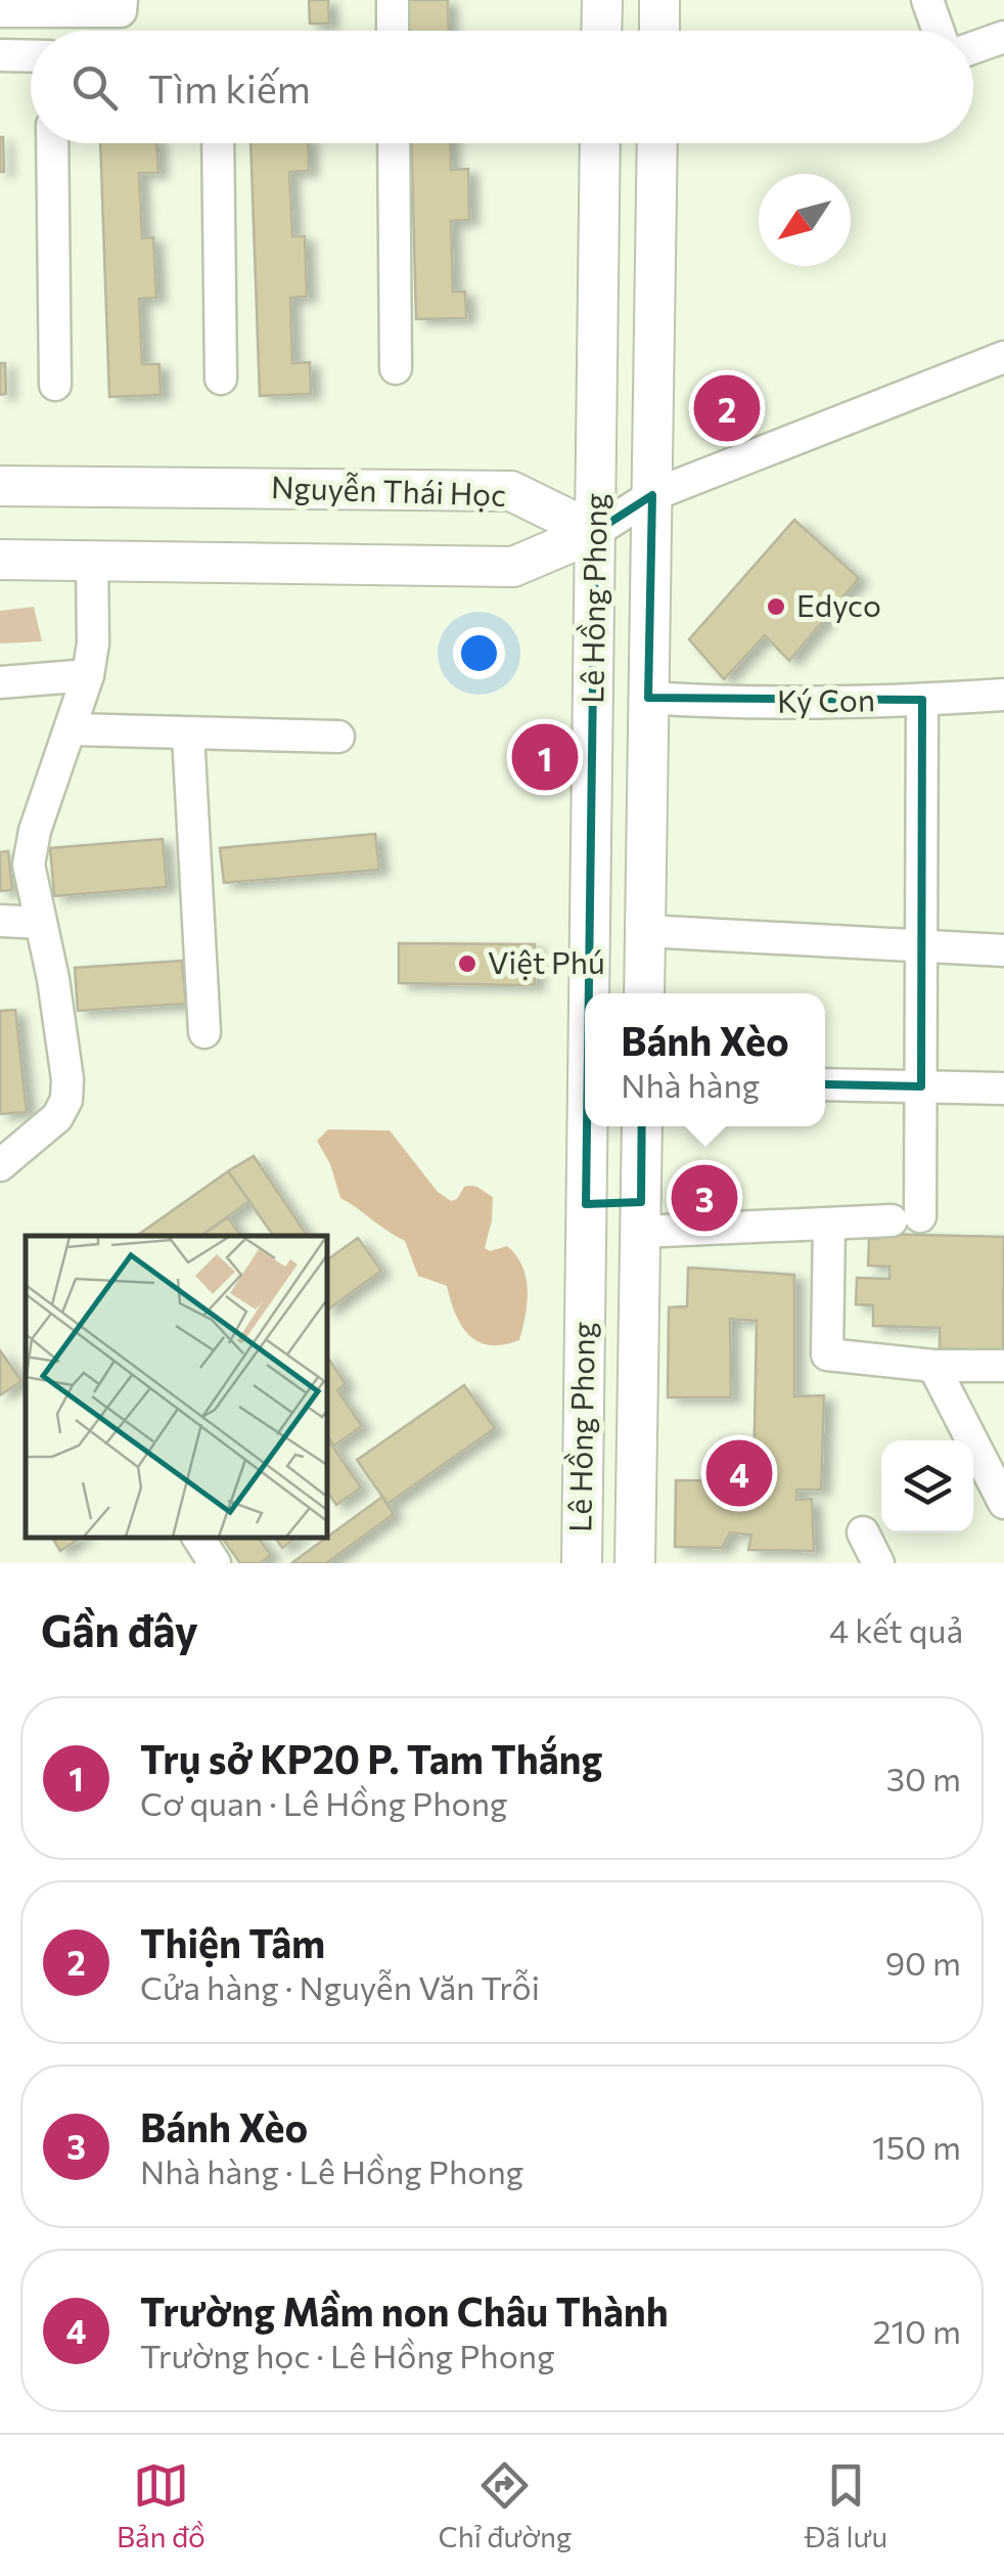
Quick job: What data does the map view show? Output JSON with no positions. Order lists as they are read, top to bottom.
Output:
{
  "streets": {
    "main road": ["Nguyễn Thái Học", "Lê Hồng Phong"],
    "street": ["Ký Con"]
  },
  "crossings": [
    ["Nguyễn Thái Học", "Lê Hồng Phong"],
    ["Lê Hồng Phong", "Ký Con"]
  ],
  "places": ["Edyco", "Việt Phú"],
  "north": "bottom left",
  "page": {
    "search": "Tìm kiếm",
    "pins": [
      "2",
      "1",
      "3",
      "4"
    ],
    "popup": ["Bánh Xèo", "Nhà hàng"],
    "heading": ["Gần đây", "4 kết quả"],
    "list": [
      {
        "mark": "1",
        "name": "Trụ sở KP20 P. Tam Thắng",
        "note": "Cơ quan · Lê Hồng Phong",
        "value": "30 m"
      },
      {
        "mark": "2",
        "name": "Thiện Tâm",
        "note": "Cửa hàng · Nguyễn Văn Trỗi",
        "value": "90 m"
      },
      {
        "mark": "3",
        "name": "Bánh Xèo",
        "note": "Nhà hàng · Lê Hồng Phong",
        "value": "150 m"
      },
      {
        "mark": "4",
        "name": "Trường Mầm non Châu Thành",
        "note": "Trường học · Lê Hồng Phong",
        "value": "210 m"
      }
    ],
    "nav": ["Bản đồ", "Chỉ đường", "Đã lưu"]
  }
}
